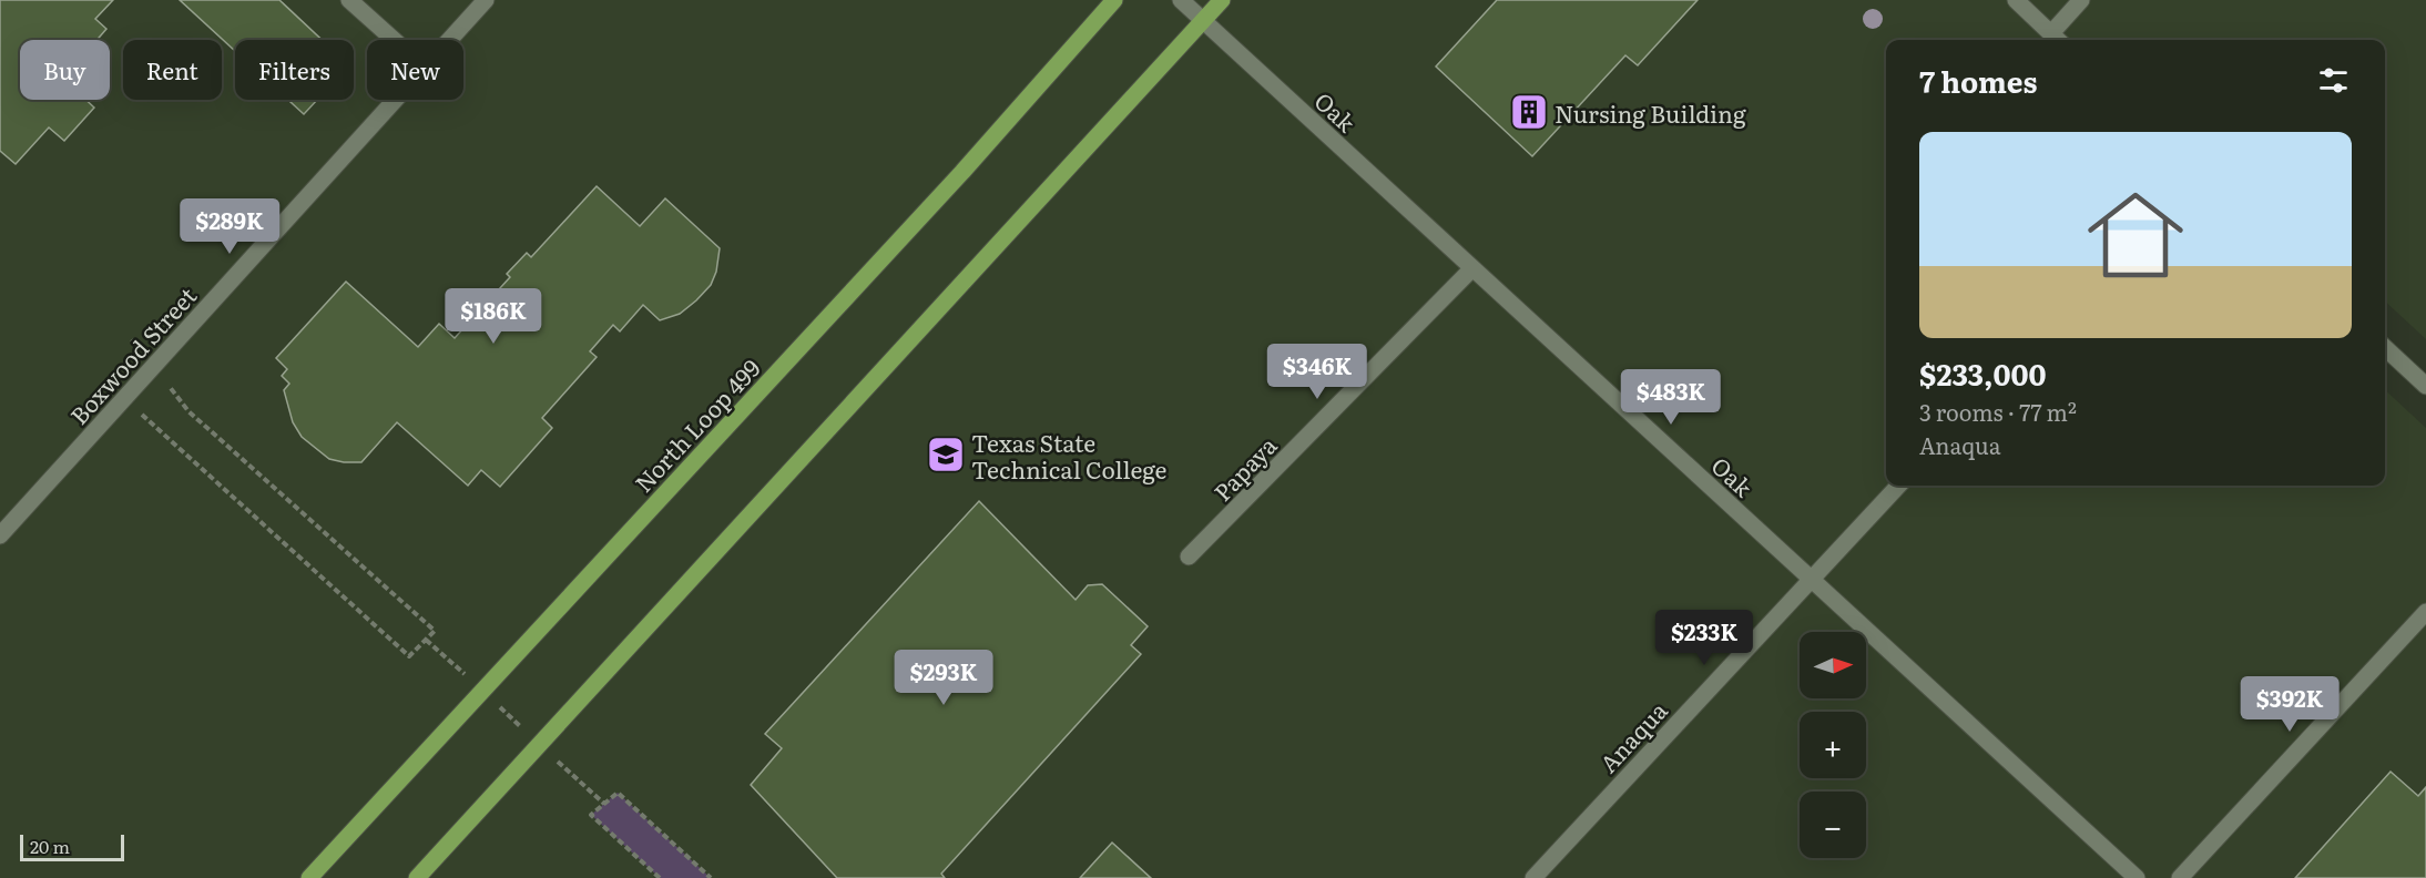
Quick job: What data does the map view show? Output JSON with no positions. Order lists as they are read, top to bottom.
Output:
{
  "streets": {
    "main road": ["North Loop 499"],
    "street": [
      "Oak",
      "Boxwood Street",
      "Papaya",
      "Anaqua"
    ]
  },
  "crossings": [
    ["Oak", "Papaya"],
    ["Oak", "Anaqua"]
  ],
  "places": {
    "building": ["Nursing Building"],
    "school or university": ["Texas State Technical College"]
  },
  "scale_bar": "20 m",
  "north": "right",
  "page": {
    "chip": [
      "Buy",
      "Rent",
      "Filters",
      "New"
    ],
    "heading": "7 homes",
    "list": [
      {
        "name": "$233,000",
        "note": "3 rooms · 77 m² · Anaqua"
      }
    ],
    "price": [
      "$289K",
      "$186K",
      "$346K",
      "$483K",
      "$233K",
      "$293K",
      "$392K"
    ],
    "map_buttons": ["+", "−"],
    "scale": "20 m"
  }
}
